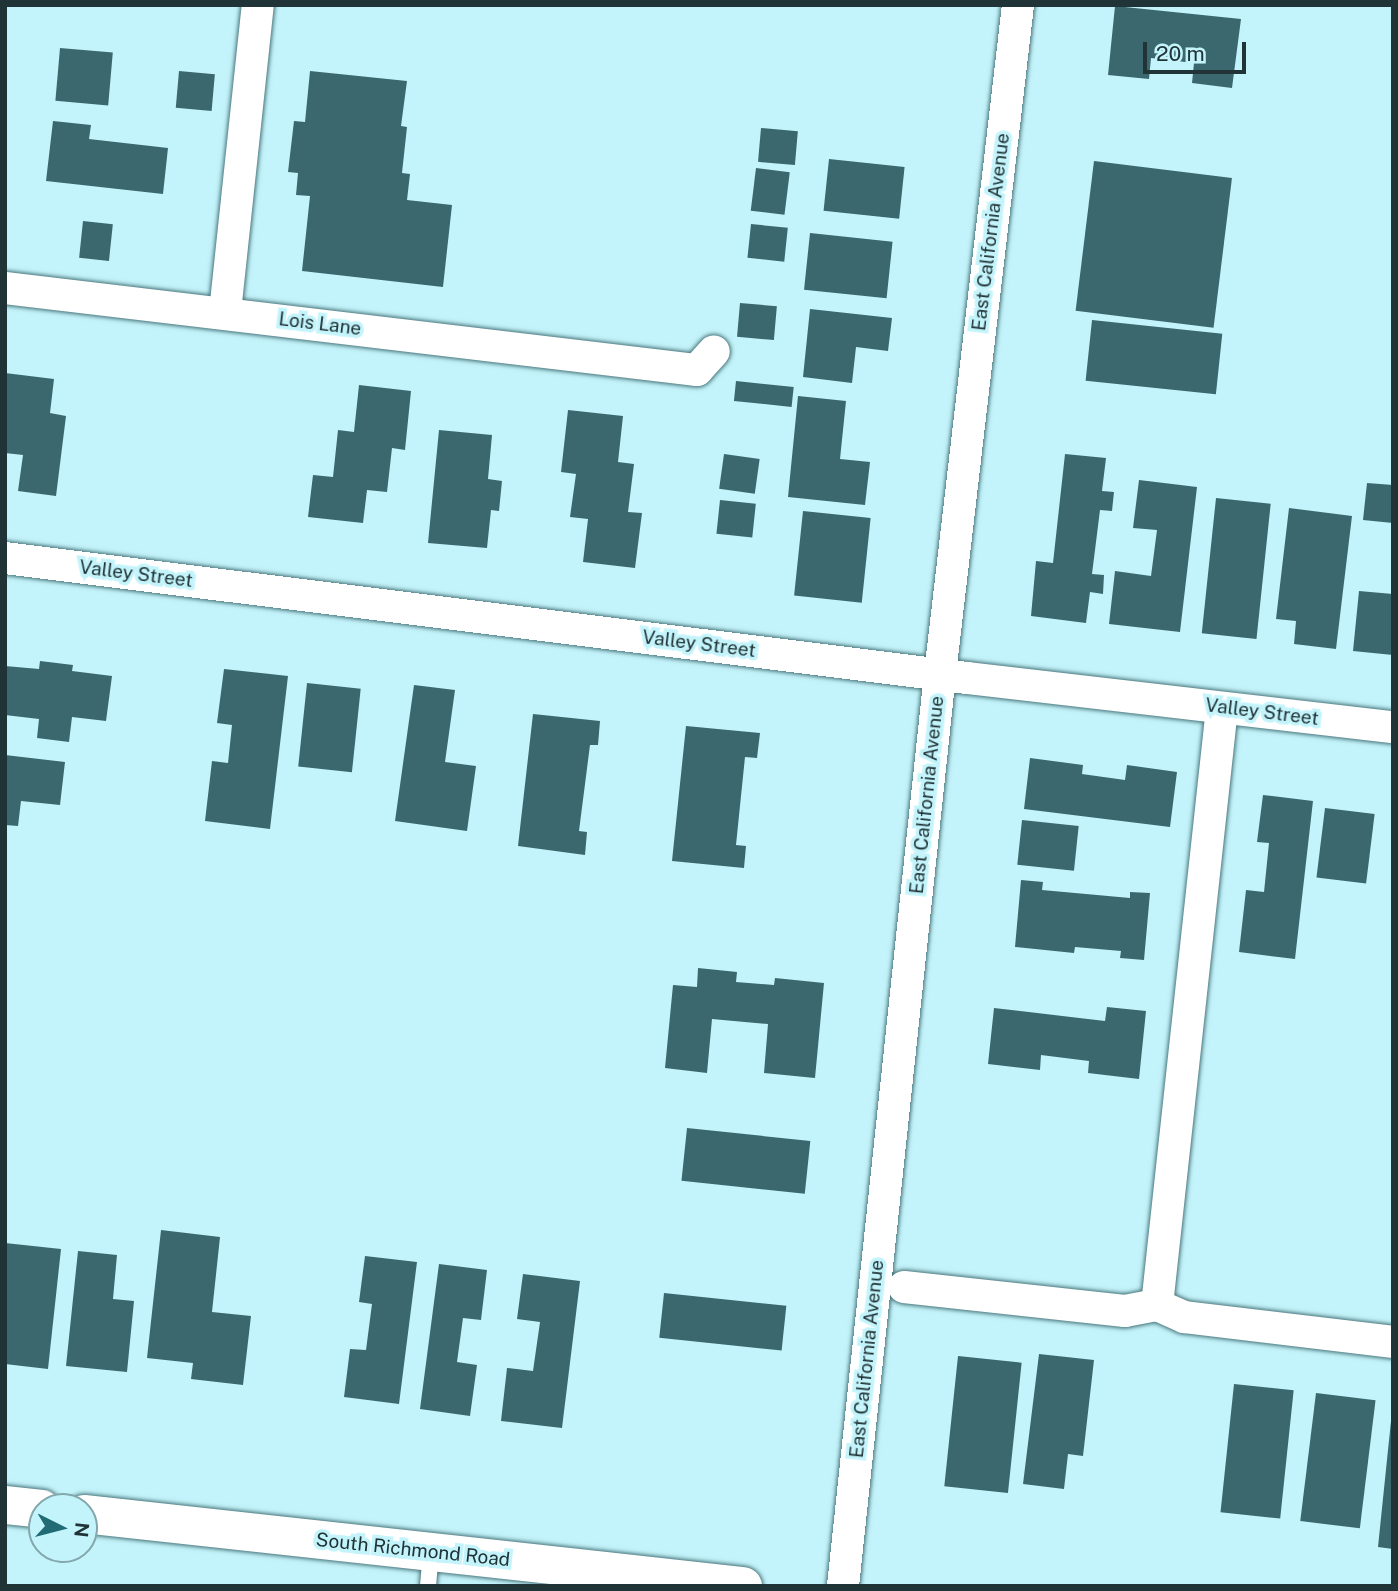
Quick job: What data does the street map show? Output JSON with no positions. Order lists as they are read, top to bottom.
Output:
{
  "streets": {
    "street": [
      "East California Avenue",
      "Lois Lane",
      "Valley Street",
      "South Richmond Road"
    ]
  },
  "crossings": [
    ["East California Avenue", "Valley Street"]
  ],
  "scale_bar": "20 m",
  "north": "right"
}
